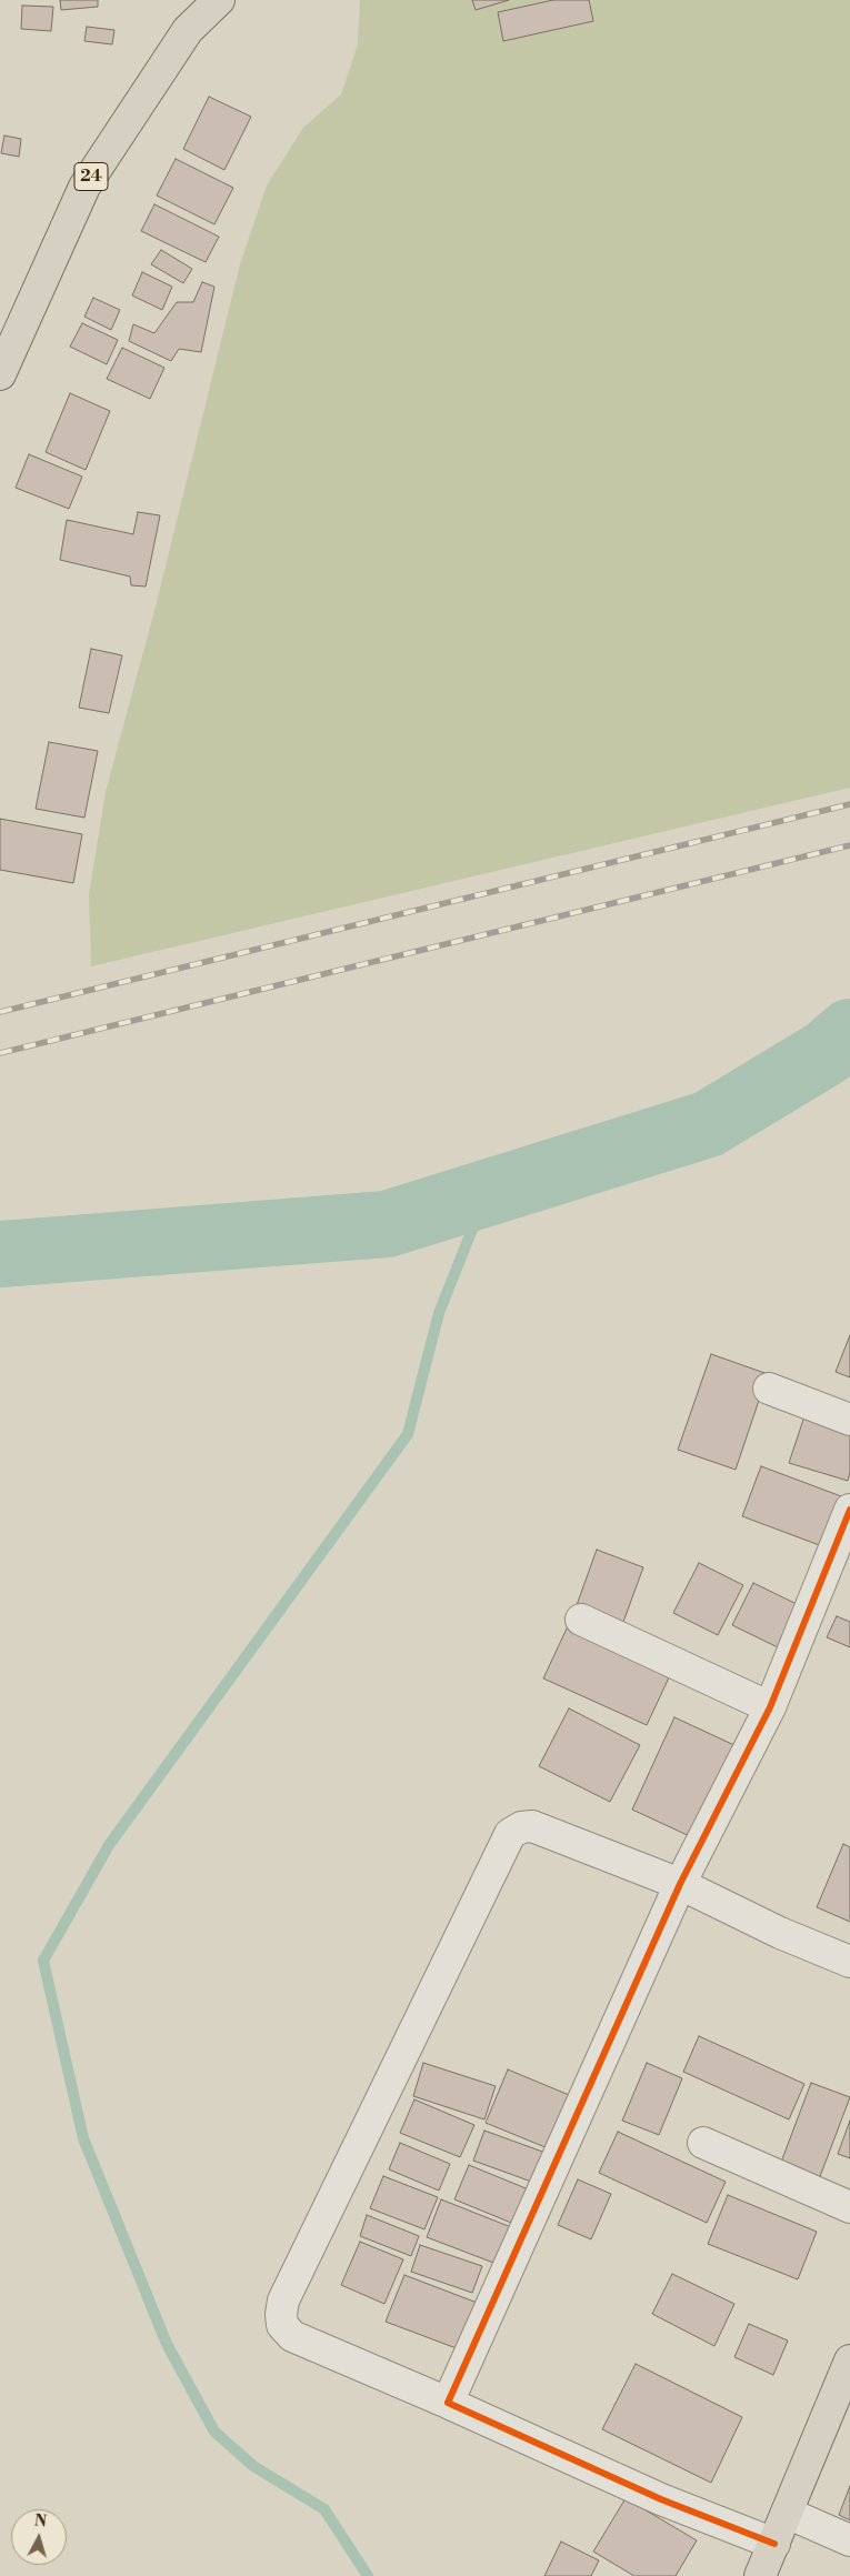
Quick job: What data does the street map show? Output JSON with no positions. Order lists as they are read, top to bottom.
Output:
{
  "streets": {
    "main road": ["24"]
  },
  "north": "top"
}
